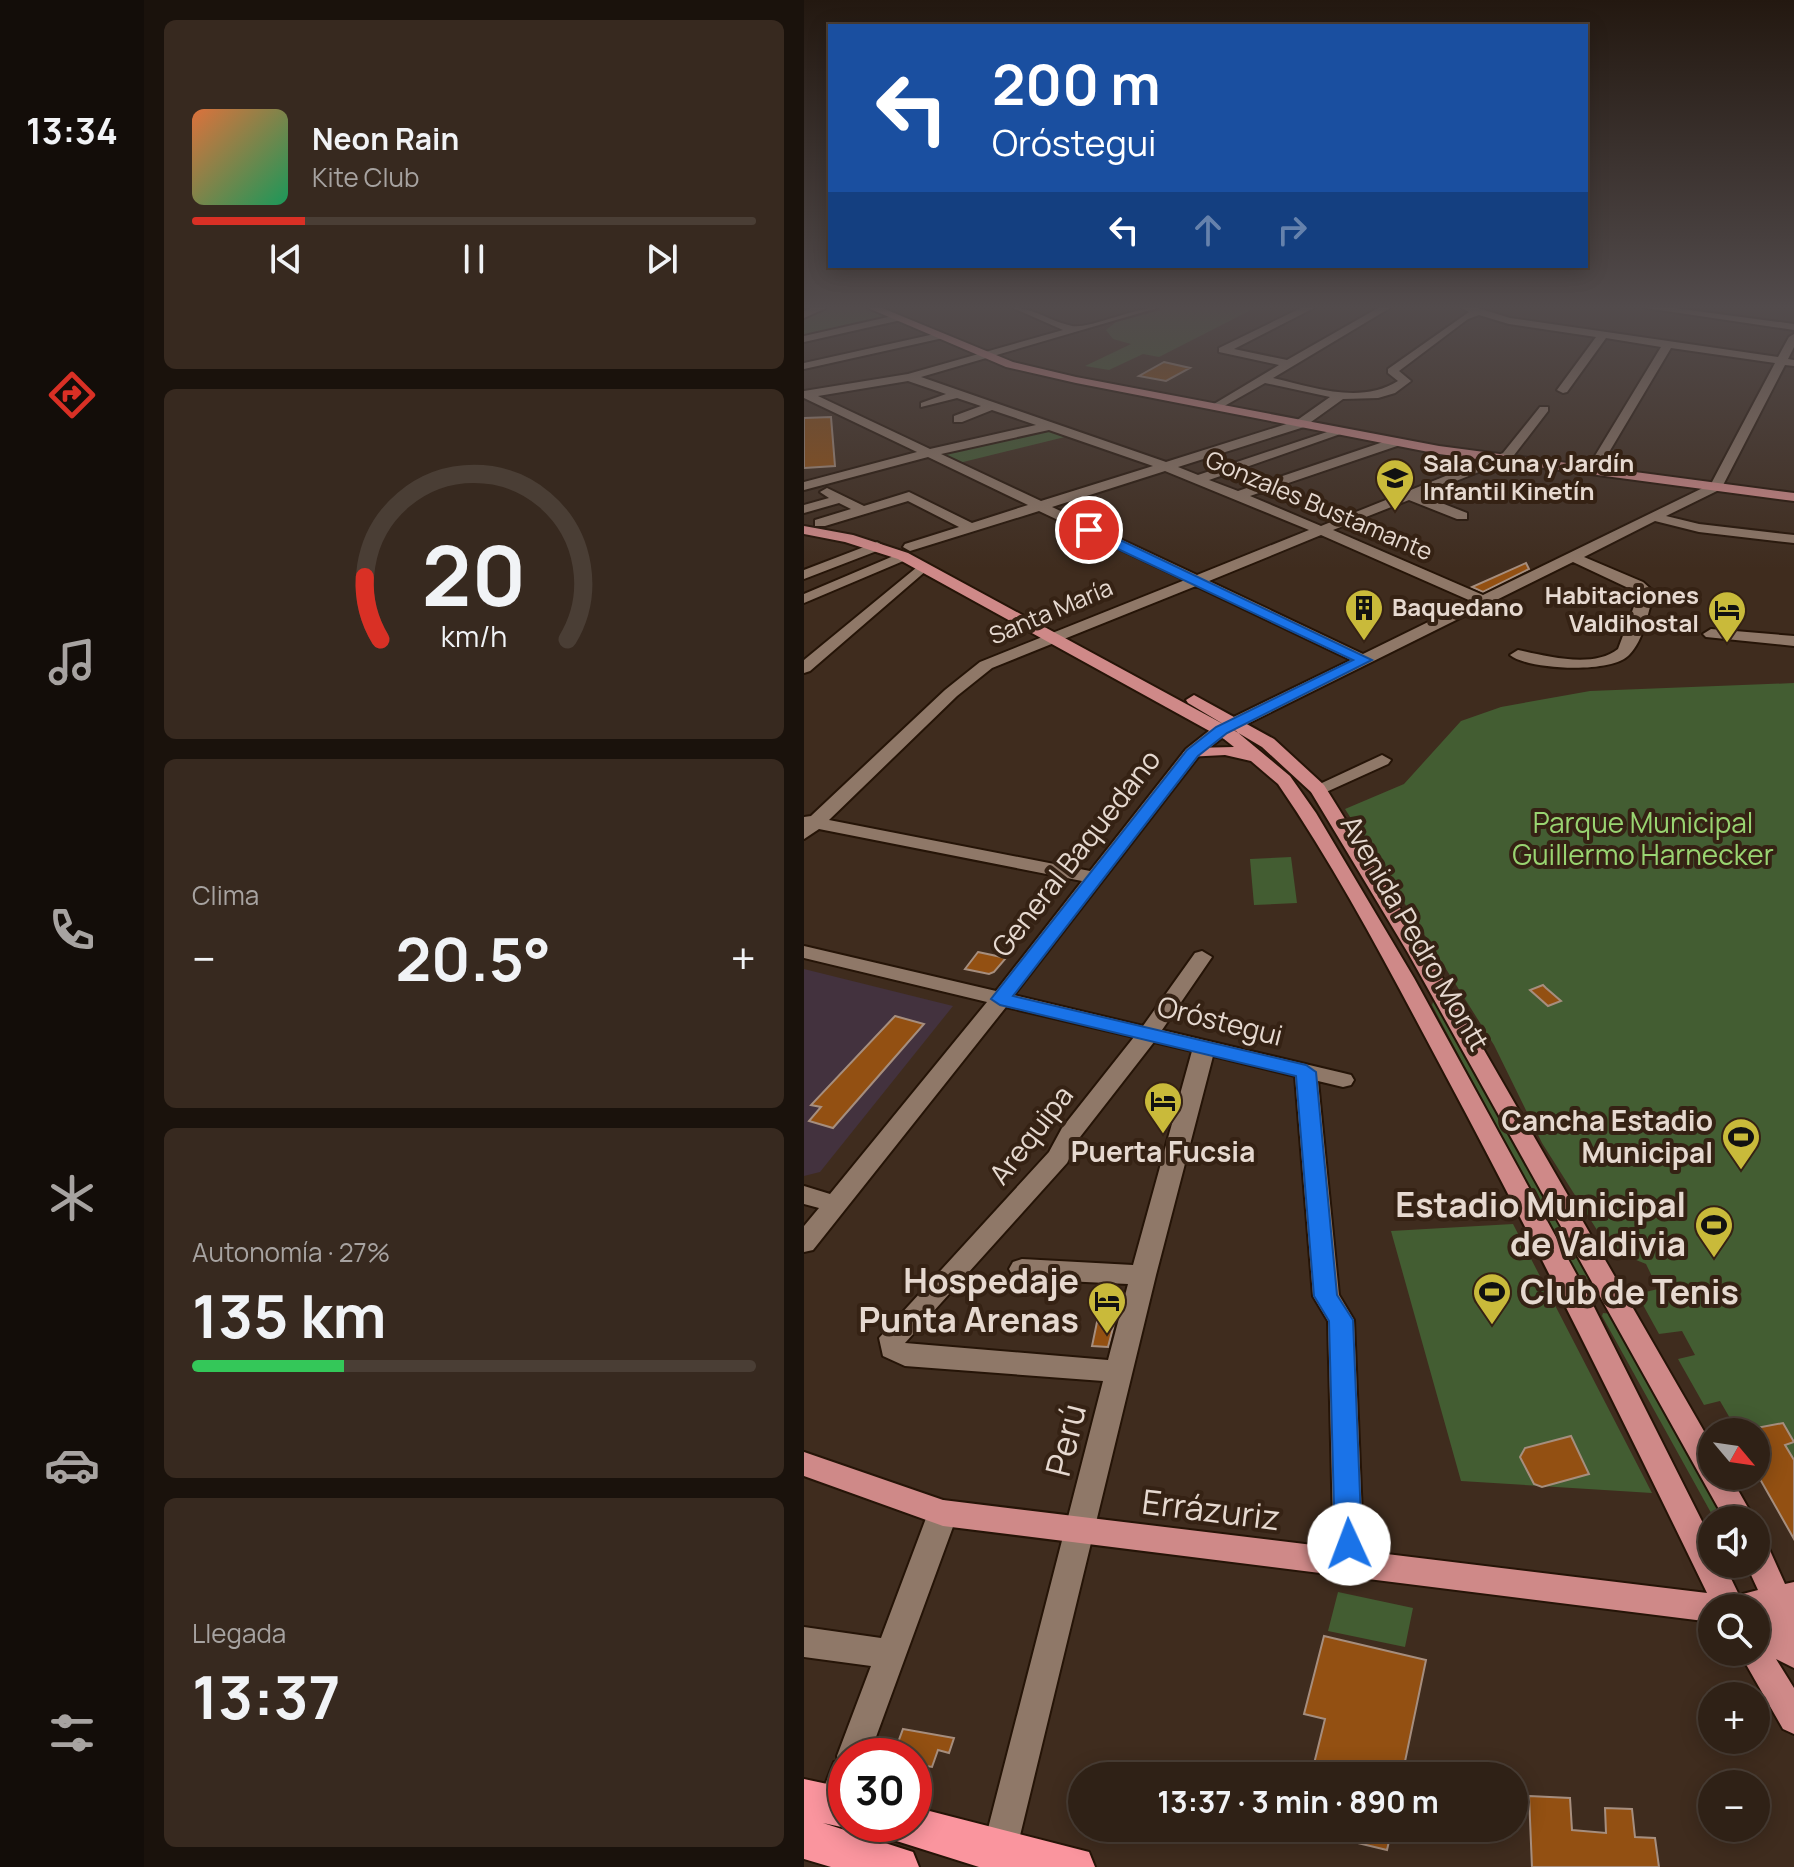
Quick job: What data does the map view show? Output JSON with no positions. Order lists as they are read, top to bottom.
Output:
{
  "streets": {
    "main road": ["Avenida Pedro Montt", "Errázuriz"],
    "street": [
      "Gonzales Bustamante",
      "Santa María",
      "General Baquedano",
      "Oróstegui",
      "Arequipa",
      "Perú"
    ]
  },
  "crossings": [
    ["Gonzales Bustamante", "Santa María"],
    ["Gonzales Bustamante", "General Baquedano"],
    ["Santa María", "Avenida Pedro Montt"],
    ["General Baquedano", "Avenida Pedro Montt"],
    ["General Baquedano", "Oróstegui"],
    ["Oróstegui", "Arequipa"],
    ["Oróstegui", "Perú"],
    ["Arequipa", "Perú"],
    ["Perú", "Errázuriz"]
  ],
  "parks": ["Parque Municipal Guillermo Harnecker"],
  "places": {
    "school or university": ["Sala Cuna y Jardín Infantil Kinetín"],
    "building": ["Baquedano"],
    "hotel": ["Habitaciones Valdihostal", "Puerta Fucsia", "Hospedaje Punta Arenas"],
    "sports": ["Cancha Estadio Municipal", "Estadio Municipal de Valdivia", "Club de Tenis"]
  },
  "north": "bottom right",
  "page": {
    "tabs": "13:34",
    "turn": ["200 m", "Oróstegui"],
    "song": ["Neon Rain", "Kite Club"],
    "tile": [
      "Clima",
      ["Autonomía · 27%", "135 km"],
      ["Llegada", "13:37"]
    ],
    "heat": ["−", "20.5°", "+"],
    "map_buttons": ["+", "−"],
    "limit": "30",
    "trip": "13:37 · 3 min · 890 m",
    "gauge": ["20", "km/h"]
  }
}
